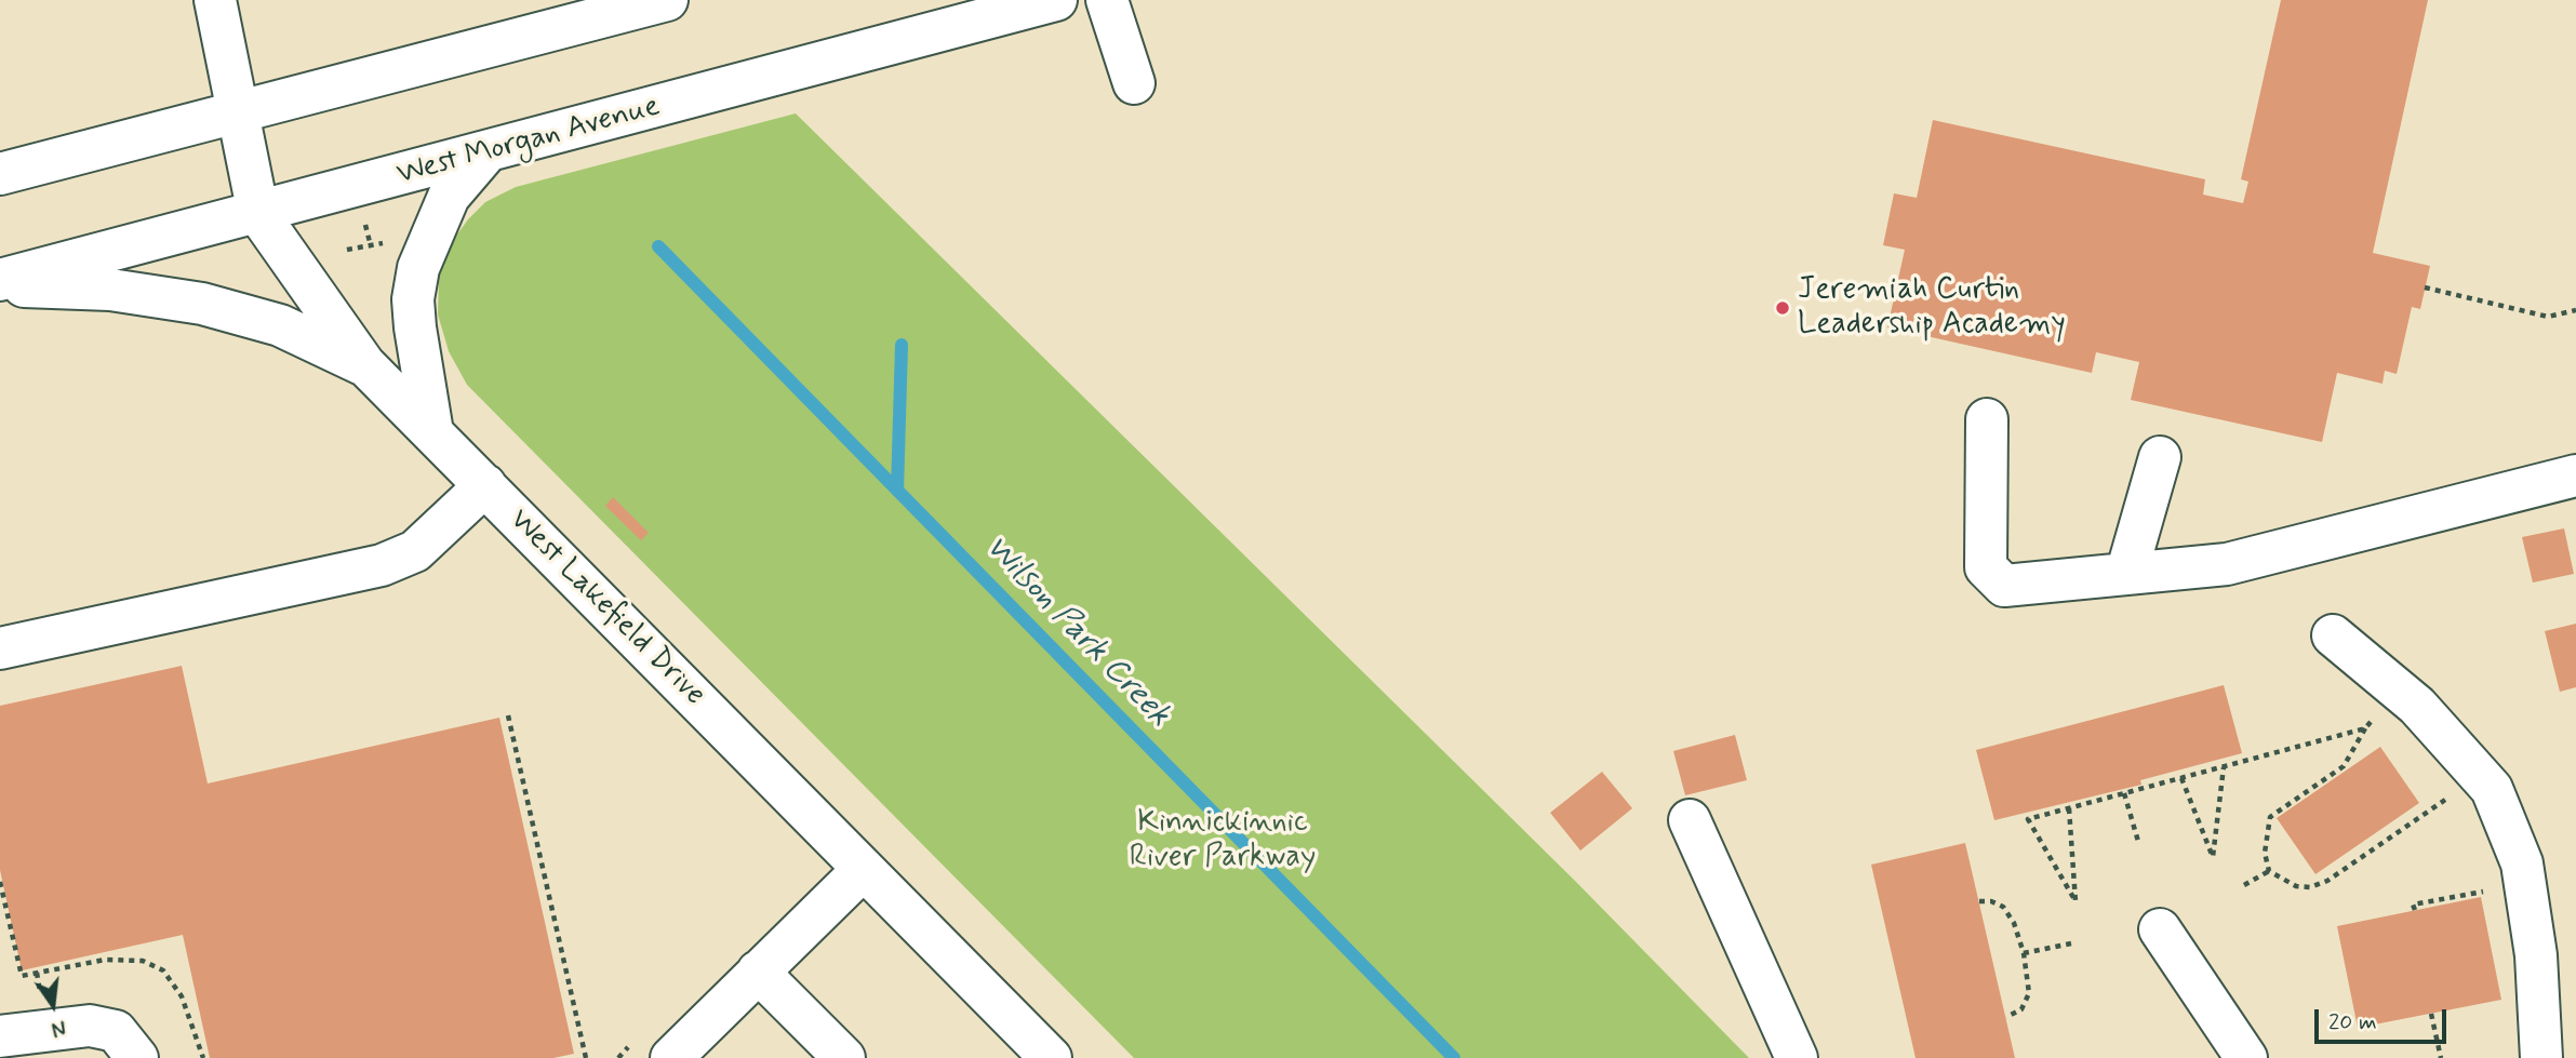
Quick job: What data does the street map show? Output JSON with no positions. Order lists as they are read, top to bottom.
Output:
{
  "streets": {
    "street": ["West Morgan Avenue", "West Lakefield Drive"]
  },
  "crossings": [
    ["West Morgan Avenue", "West Lakefield Drive"]
  ],
  "water": ["Wilson Park Creek"],
  "parks": ["Kinnickinnic River Parkway"],
  "places": ["Jeremiah Curtin Leadership Academy"],
  "scale_bar": "20 m",
  "north": "bottom"
}
